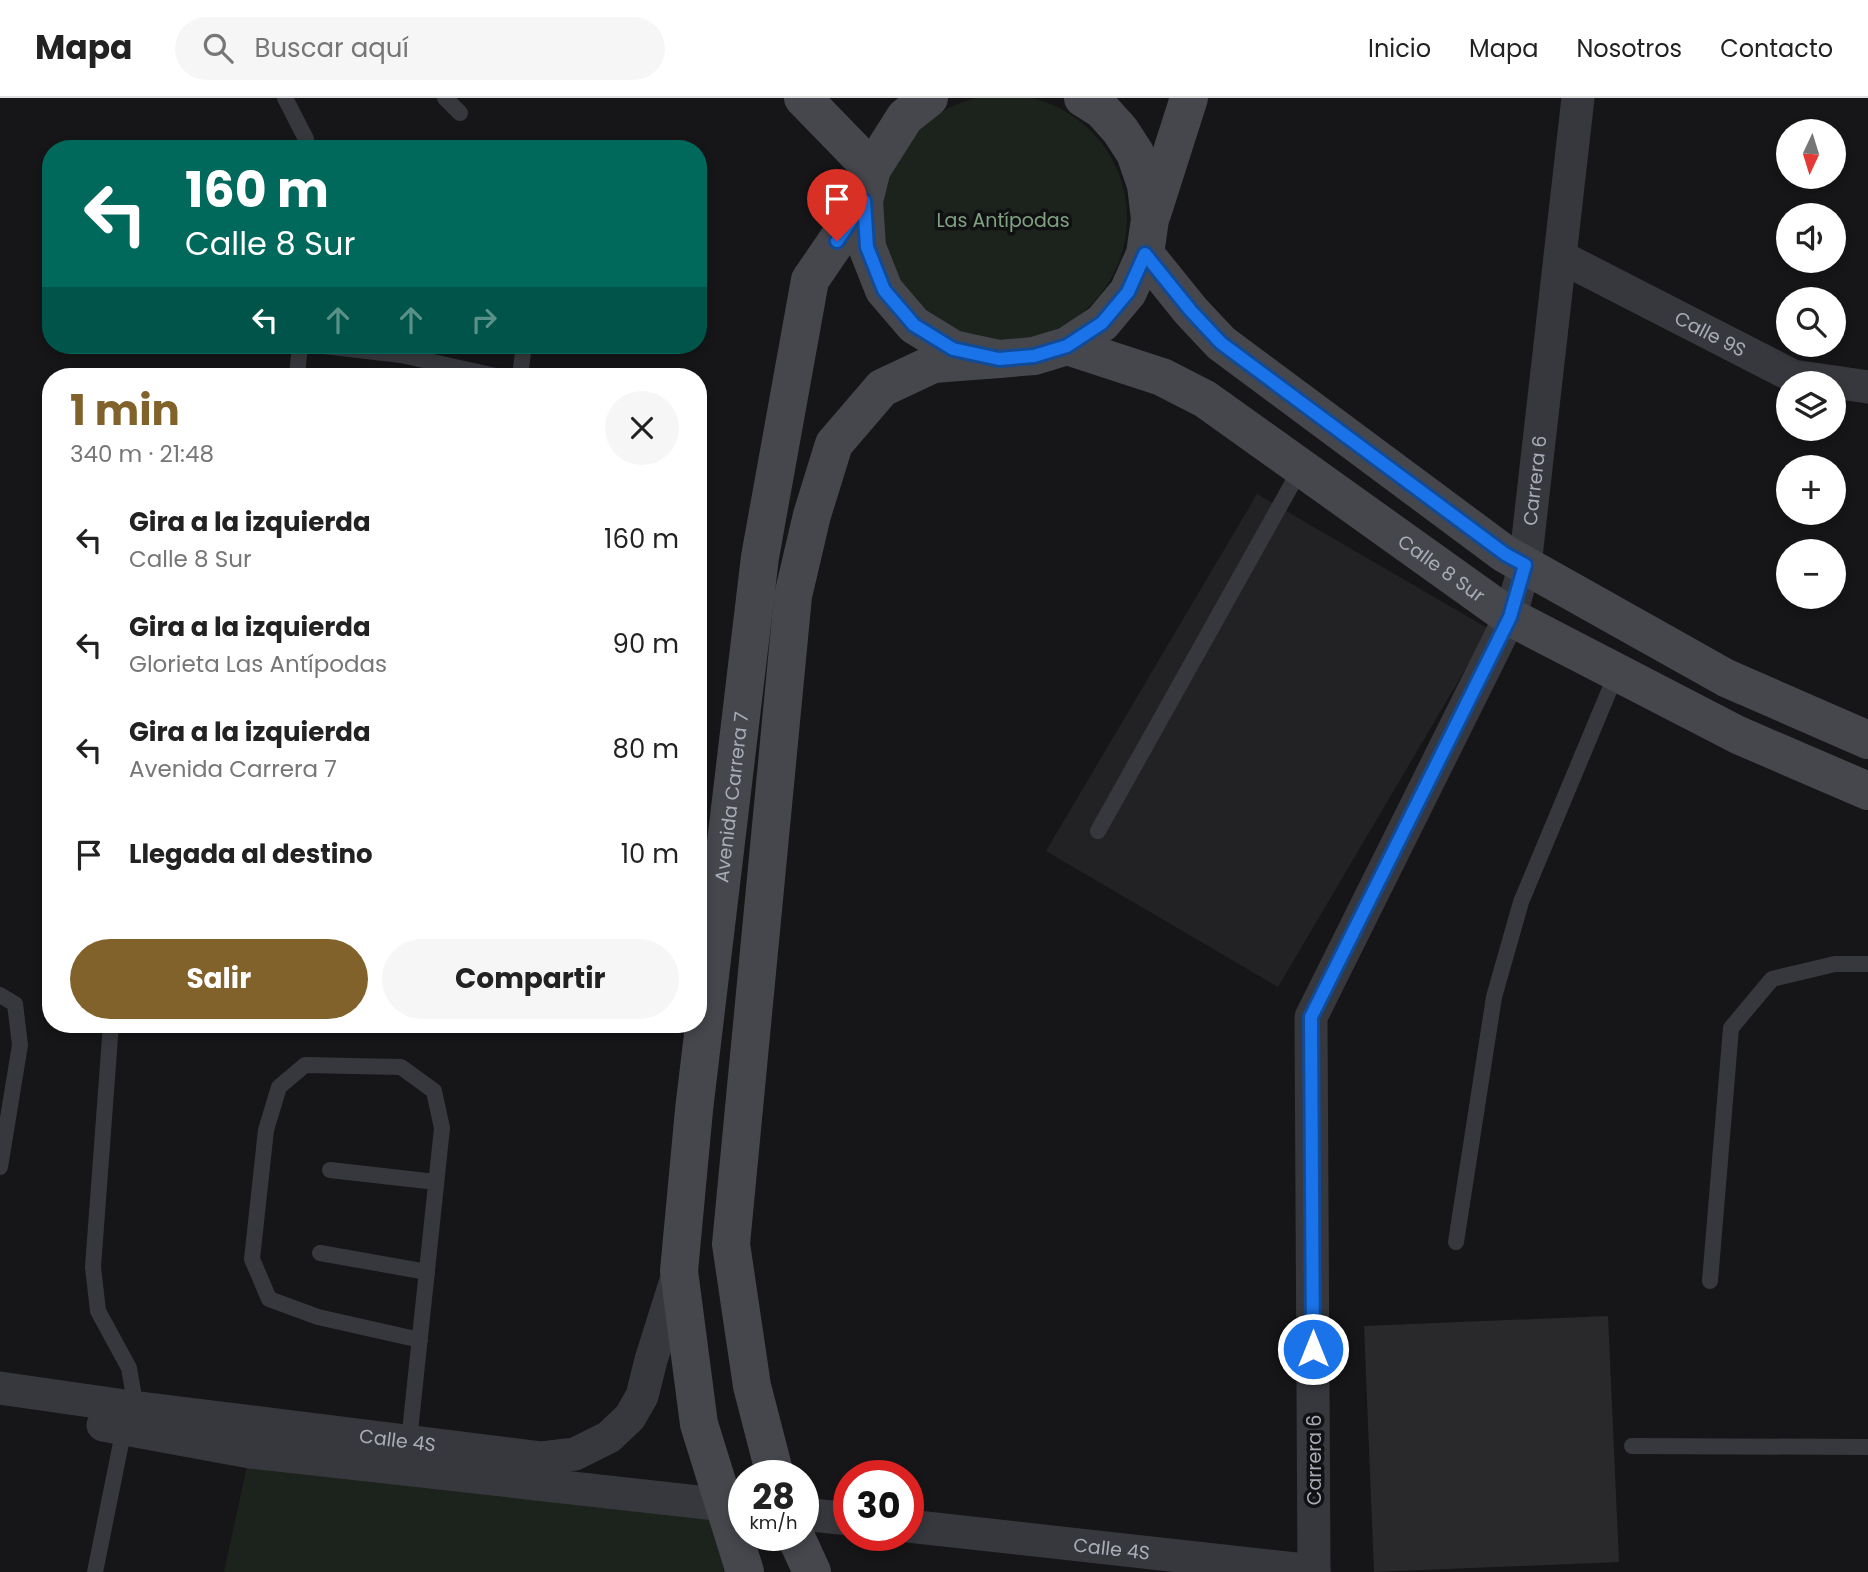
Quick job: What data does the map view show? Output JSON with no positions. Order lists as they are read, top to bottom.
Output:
{
  "streets": {
    "main road": ["Calle 8 Sur", "Avenida Carrera 7"],
    "street": ["Calle 9S", "Carrera 6", "Calle 4S"]
  },
  "crossings": [
    ["Calle 9S", "Carrera 6"],
    ["Carrera 6", "Calle 8 Sur"],
    ["Carrera 6", "Calle 4S"],
    ["Avenida Carrera 7", "Calle 4S"]
  ],
  "parks": ["Las Antípodas"],
  "north": "bottom",
  "page": {
    "header": "Mapa",
    "search": "Buscar aquí",
    "nav": [
      "Inicio",
      "Mapa",
      "Nosotros",
      "Contacto"
    ],
    "map_buttons": ["+", "−"],
    "turn": ["160 m", "Calle 8 Sur"],
    "heading": ["1 min", "340 m · 21:48"],
    "list": [
      {
        "name": "Gira a la izquierda",
        "note": "Calle 8 Sur",
        "value": "160 m"
      },
      {
        "name": "Gira a la izquierda",
        "note": "Glorieta Las Antípodas",
        "value": "90 m"
      },
      {
        "name": "Gira a la izquierda",
        "note": "Avenida Carrera 7",
        "value": "80 m"
      },
      {
        "name": "Llegada al destino",
        "value": "10 m"
      }
    ],
    "buttons": ["Salir", "Compartir"],
    "speed": "28 km/h",
    "limit": "30"
  }
}
